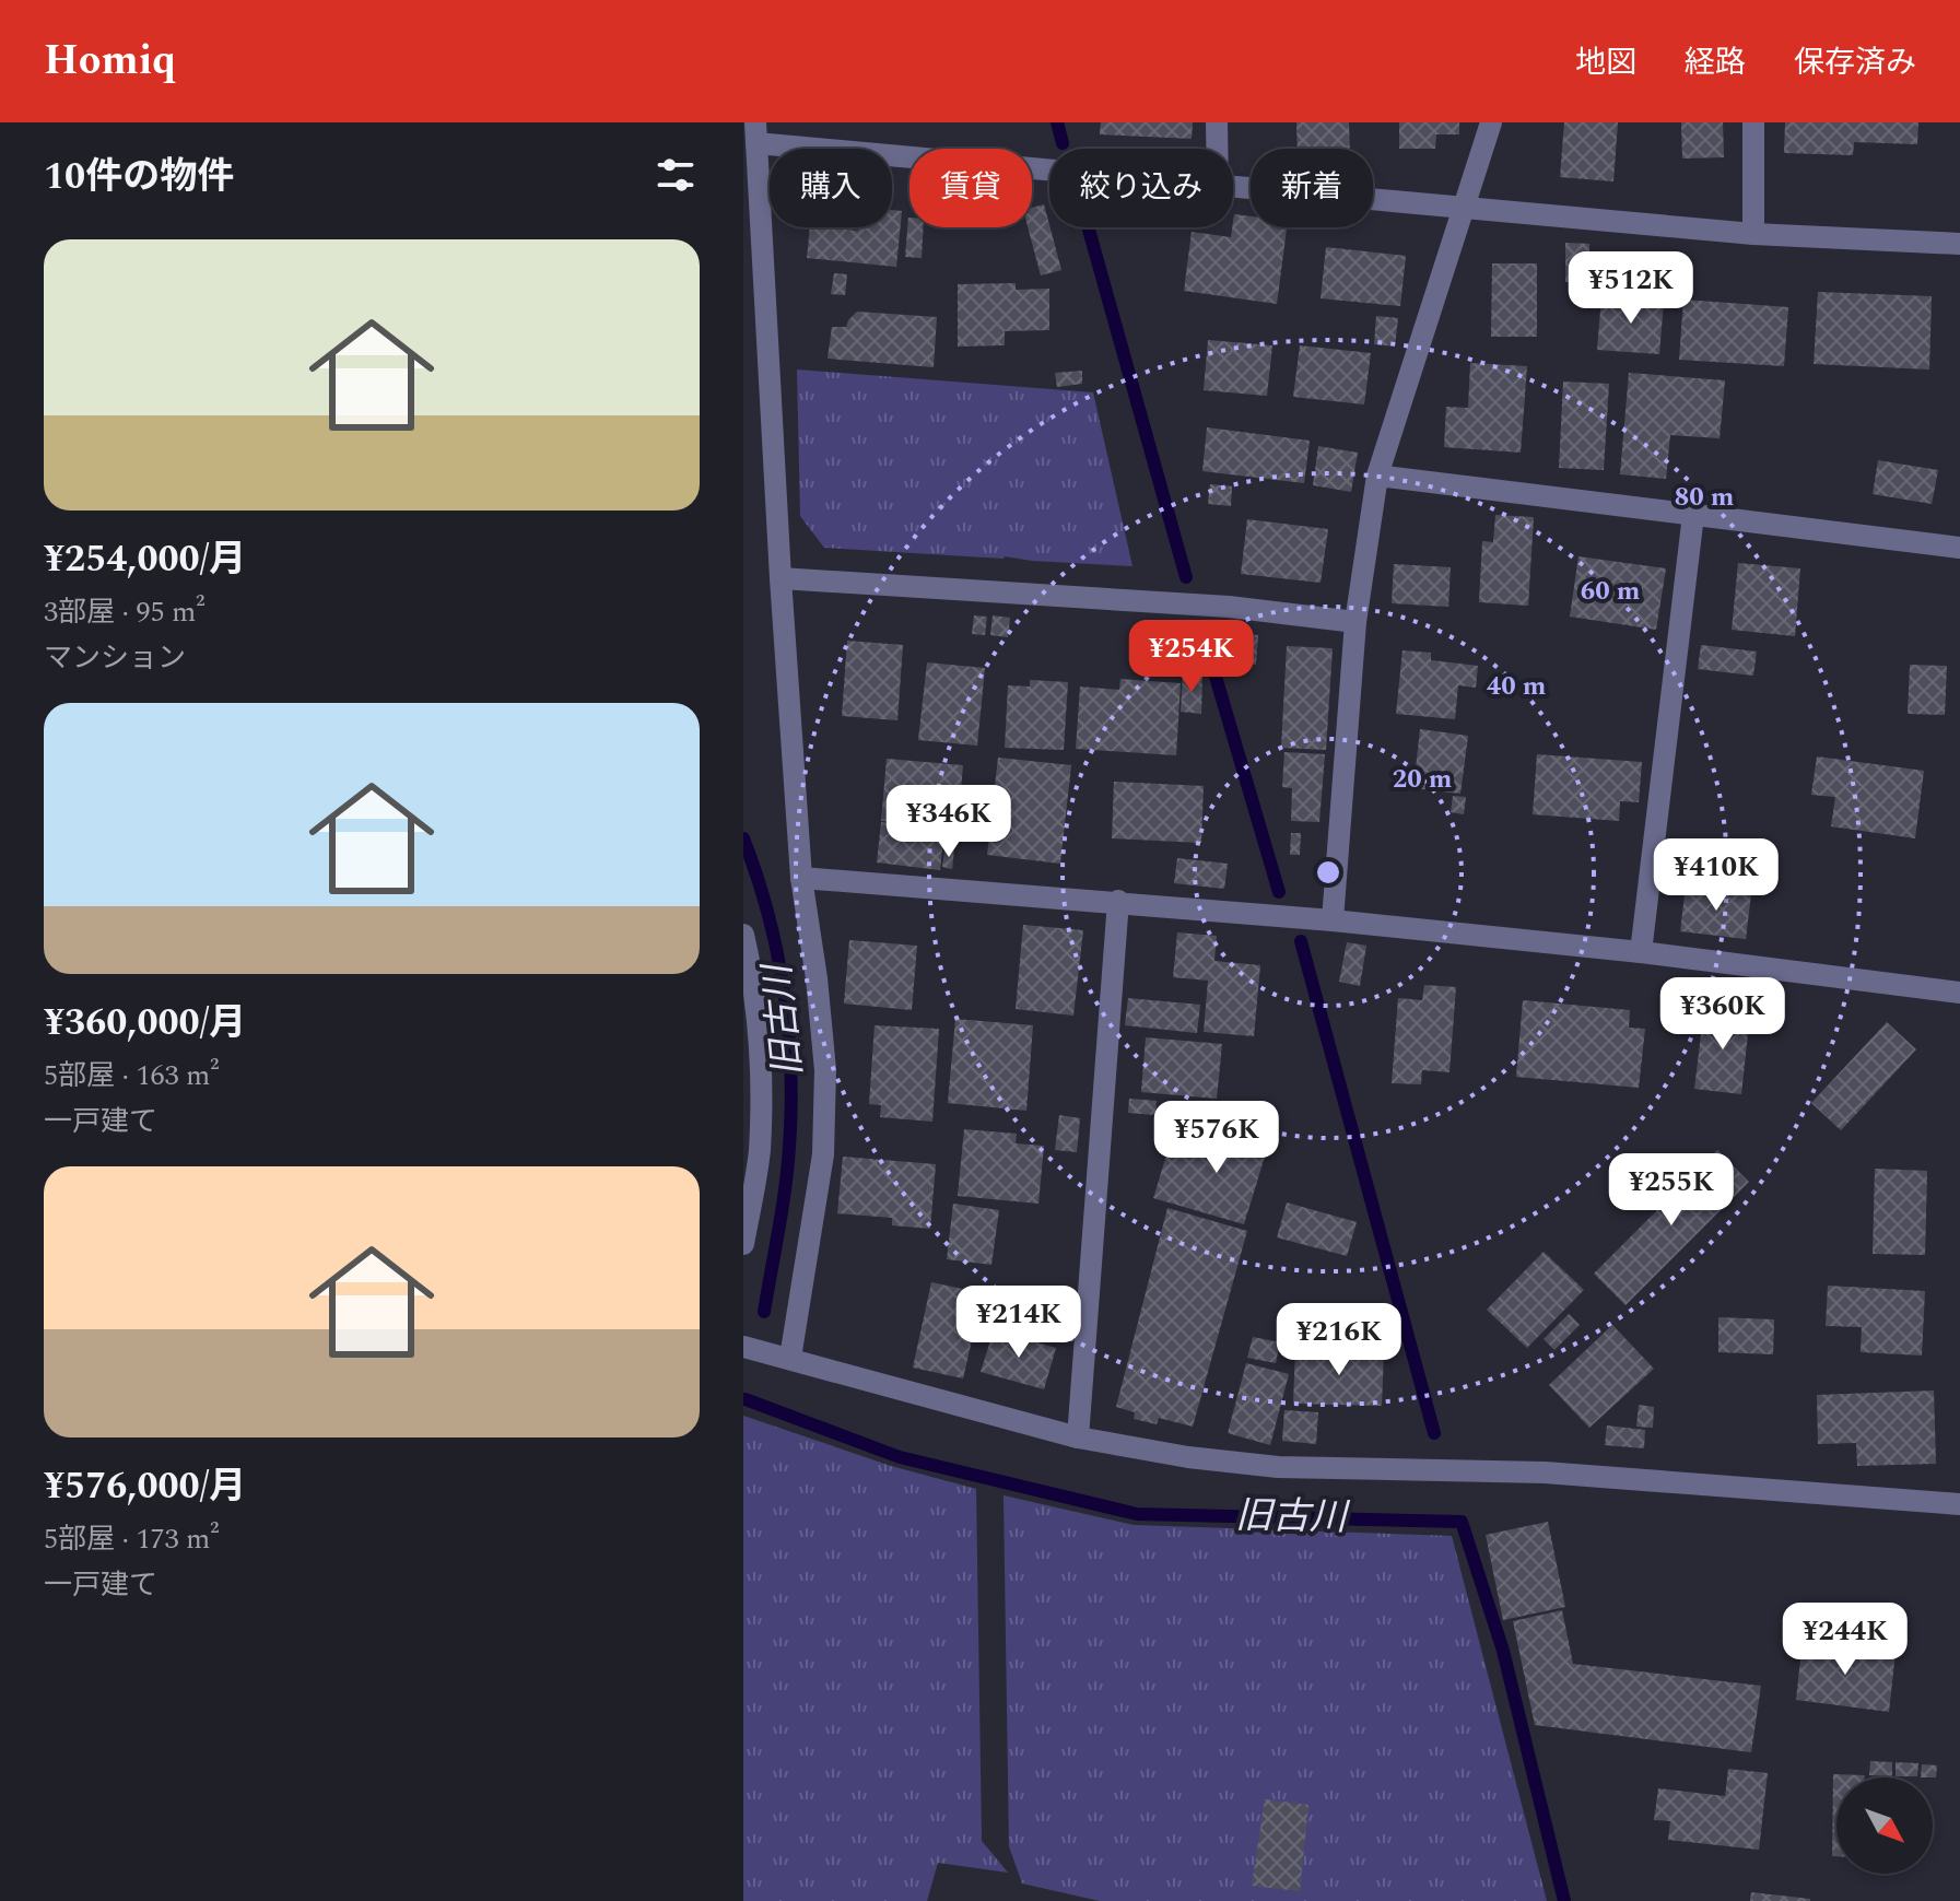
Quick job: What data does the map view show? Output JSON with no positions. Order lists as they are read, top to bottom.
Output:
{
  "water": ["旧古川"],
  "north": "bottom right",
  "page": {
    "header": "Homiq",
    "nav": ["地図", "経路", "保存済み"],
    "heading": "10件の物件",
    "chip": [
      "購入",
      "賃貸",
      "絞り込み",
      "新着"
    ],
    "list": [
      {
        "name": "¥254,000/月",
        "note": "3部屋 · 95 m² · マンション"
      },
      {
        "name": "¥360,000/月",
        "note": "5部屋 · 163 m² · 一戸建て"
      },
      {
        "name": "¥576,000/月",
        "note": "5部屋 · 173 m² · 一戸建て"
      }
    ],
    "price": [
      "¥512K",
      "¥254K",
      "¥346K",
      "¥410K",
      "¥360K",
      "¥576K",
      "¥255K",
      "¥214K",
      "¥216K",
      "¥244K"
    ]
  },
  "rings": [
    "80 m",
    "60 m",
    "40 m",
    "20 m"
  ]
}
